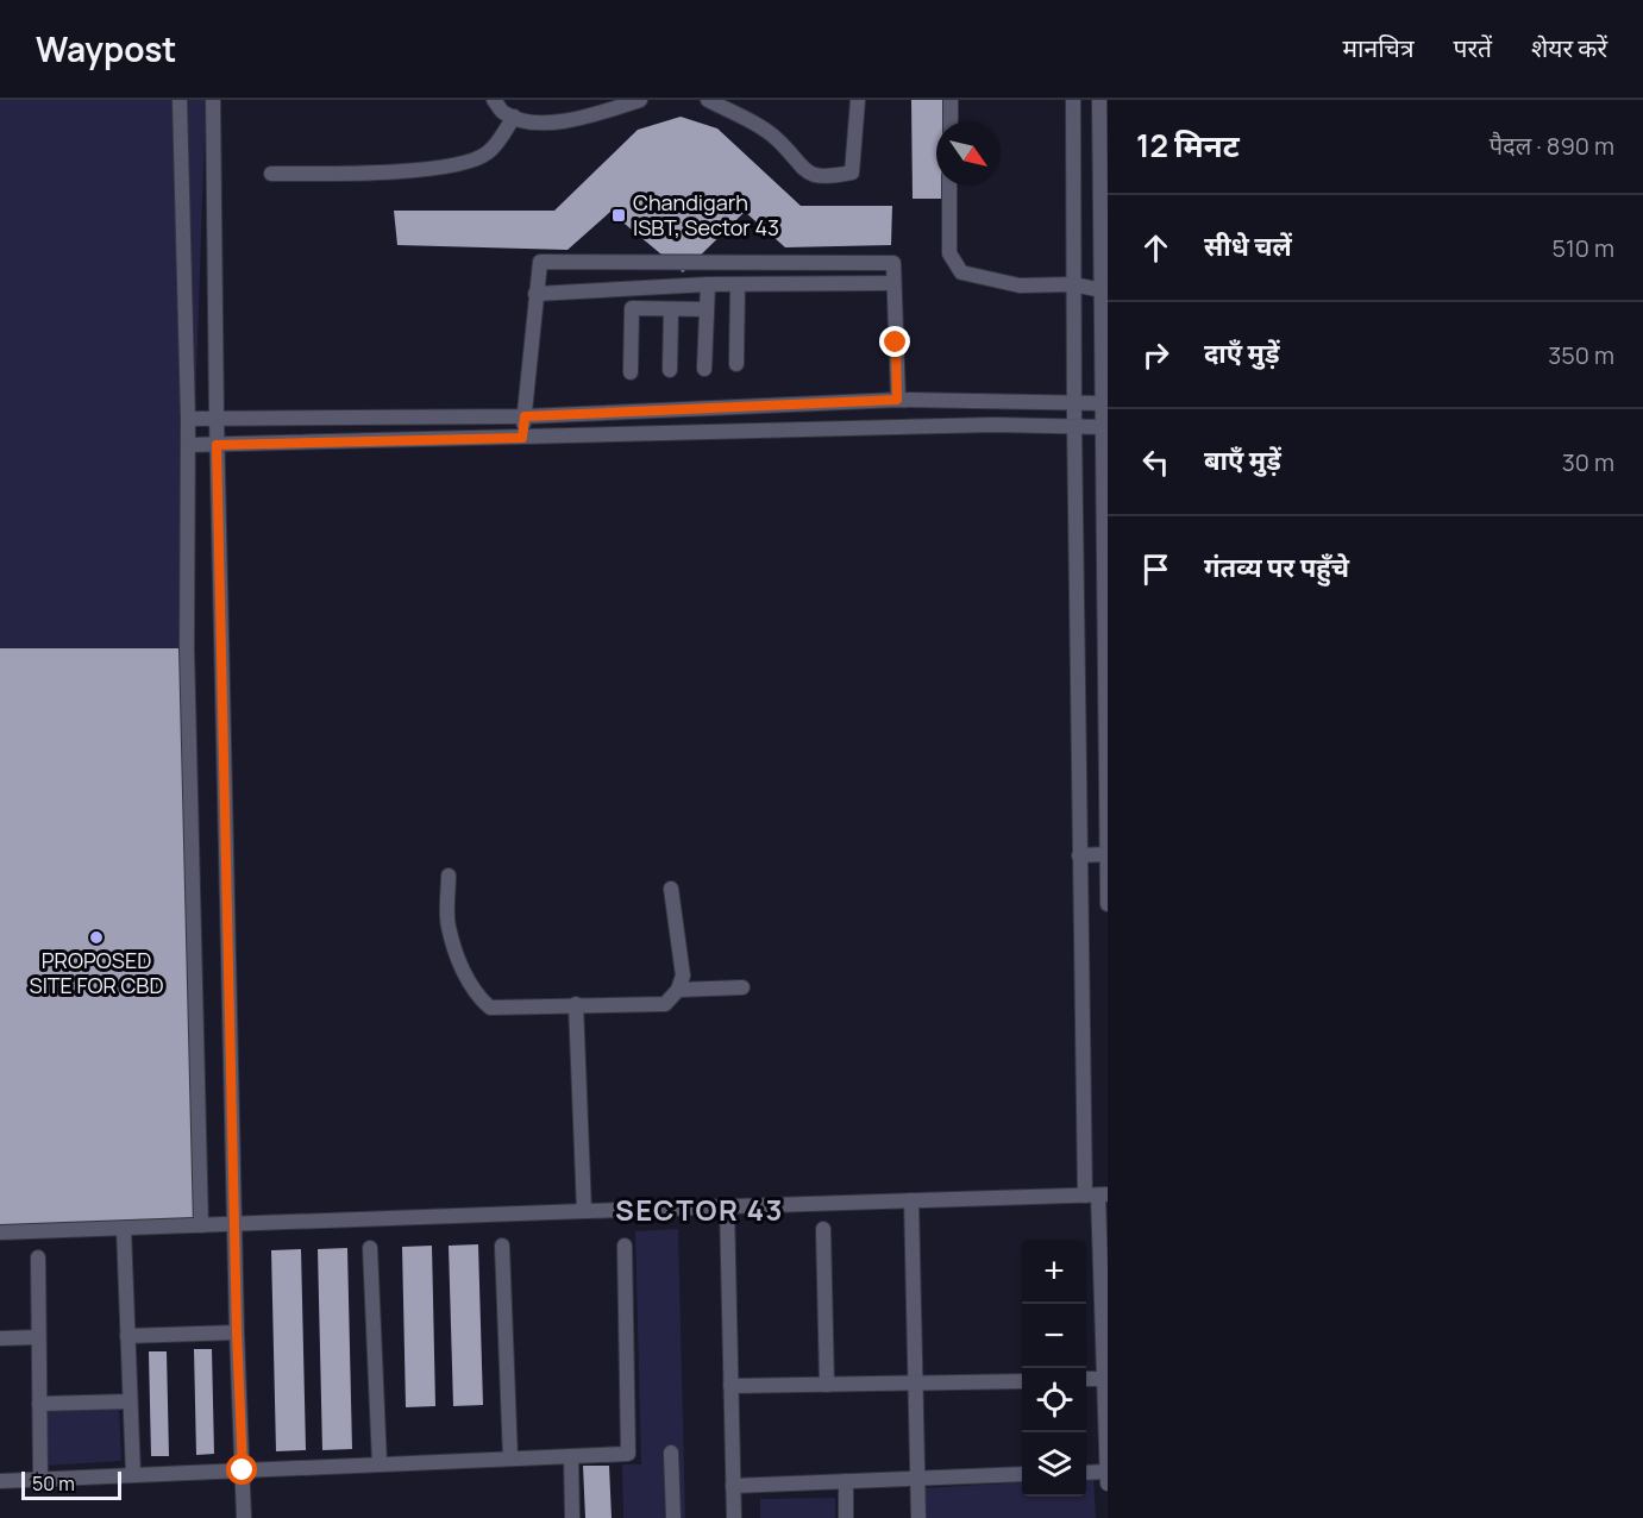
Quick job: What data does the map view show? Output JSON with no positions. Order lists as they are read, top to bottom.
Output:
{
  "districts": ["SECTOR 43"],
  "places": {
    "transit": ["Chandigarh ISBT, Sector 43"],
    "other": ["PROPOSED SITE FOR CBD"]
  },
  "scale_bar": "50 m",
  "north": "bottom right",
  "page": {
    "header": "Waypost",
    "nav": ["मानचित्र", "परतें", "शेयर करें"],
    "heading": ["12 मिनट", "पैदल · 890 m"],
    "list": [
      ["सीधे चलें", "510 m"],
      ["दाएँ मुड़ें", "350 m"],
      ["बाएँ मुड़ें", "30 m"],
      "गंतव्य पर पहुँचे"
    ],
    "map_buttons": ["+", "−"],
    "scale": "50 m"
  }
}
